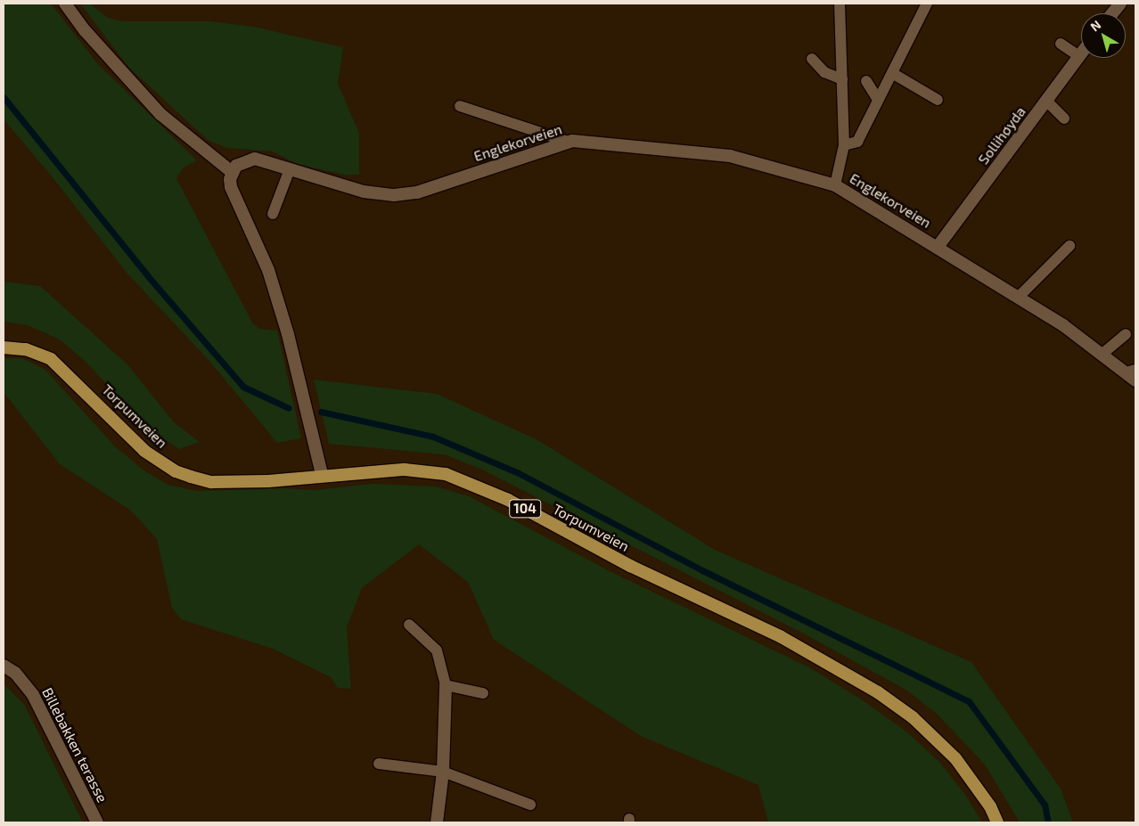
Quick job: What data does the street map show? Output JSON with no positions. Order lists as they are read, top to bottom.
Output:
{
  "streets": {
    "main road": ["Torpumveien", "104"],
    "street": ["Sollihøyda", "Englekorveien", "Billebakken terasse"]
  },
  "crossings": [
    ["Sollihøyda", "Englekorveien"]
  ],
  "north": "top left"
}
